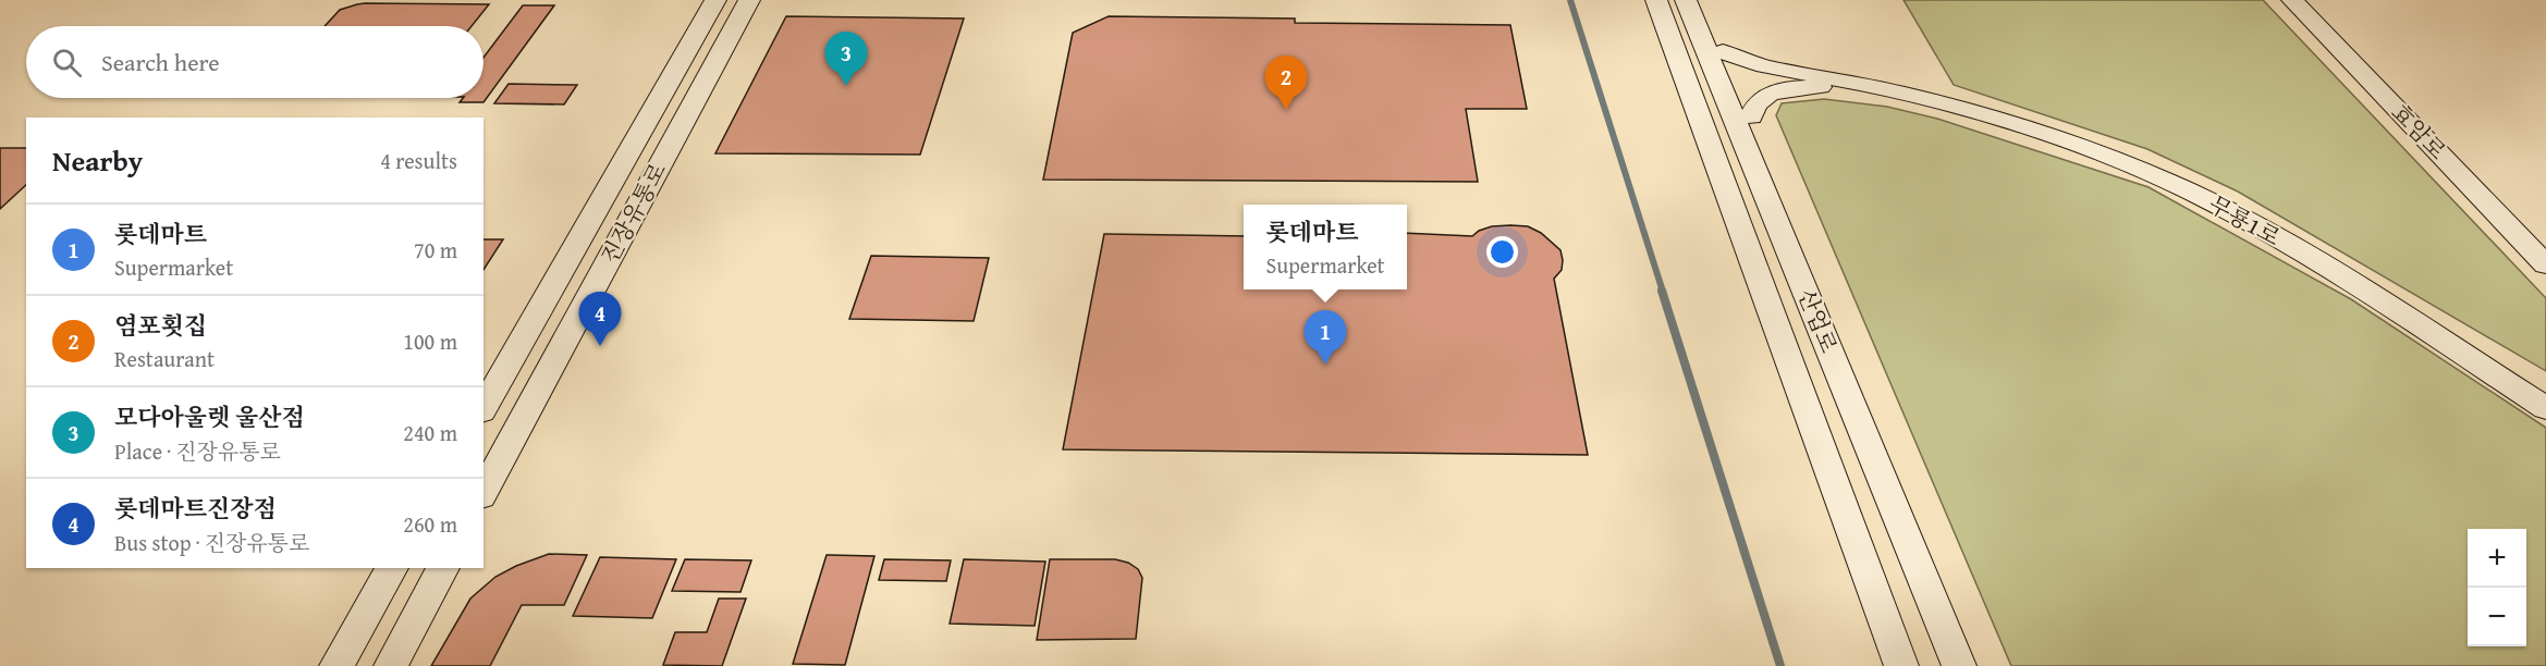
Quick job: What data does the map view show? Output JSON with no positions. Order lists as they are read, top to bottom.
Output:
{
  "streets": {
    "main road": [
      "효암로",
      "진장유통로",
      "무룡1로",
      "산업로"
    ]
  },
  "page": {
    "search": "Search here",
    "pins": [
      "3",
      "2",
      "4",
      "1"
    ],
    "heading": ["Nearby", "4 results"],
    "list": [
      {
        "mark": "1",
        "name": "롯데마트",
        "note": "Supermarket",
        "value": "70 m"
      },
      {
        "mark": "2",
        "name": "염포횟집",
        "note": "Restaurant",
        "value": "100 m"
      },
      {
        "mark": "3",
        "name": "모다아울렛 울산점",
        "note": "Place · 진장유통로",
        "value": "240 m"
      },
      {
        "mark": "4",
        "name": "롯데마트진장점",
        "note": "Bus stop · 진장유통로",
        "value": "260 m"
      }
    ],
    "popup": ["롯데마트", "Supermarket"],
    "map_buttons": ["+", "−"]
  }
}
